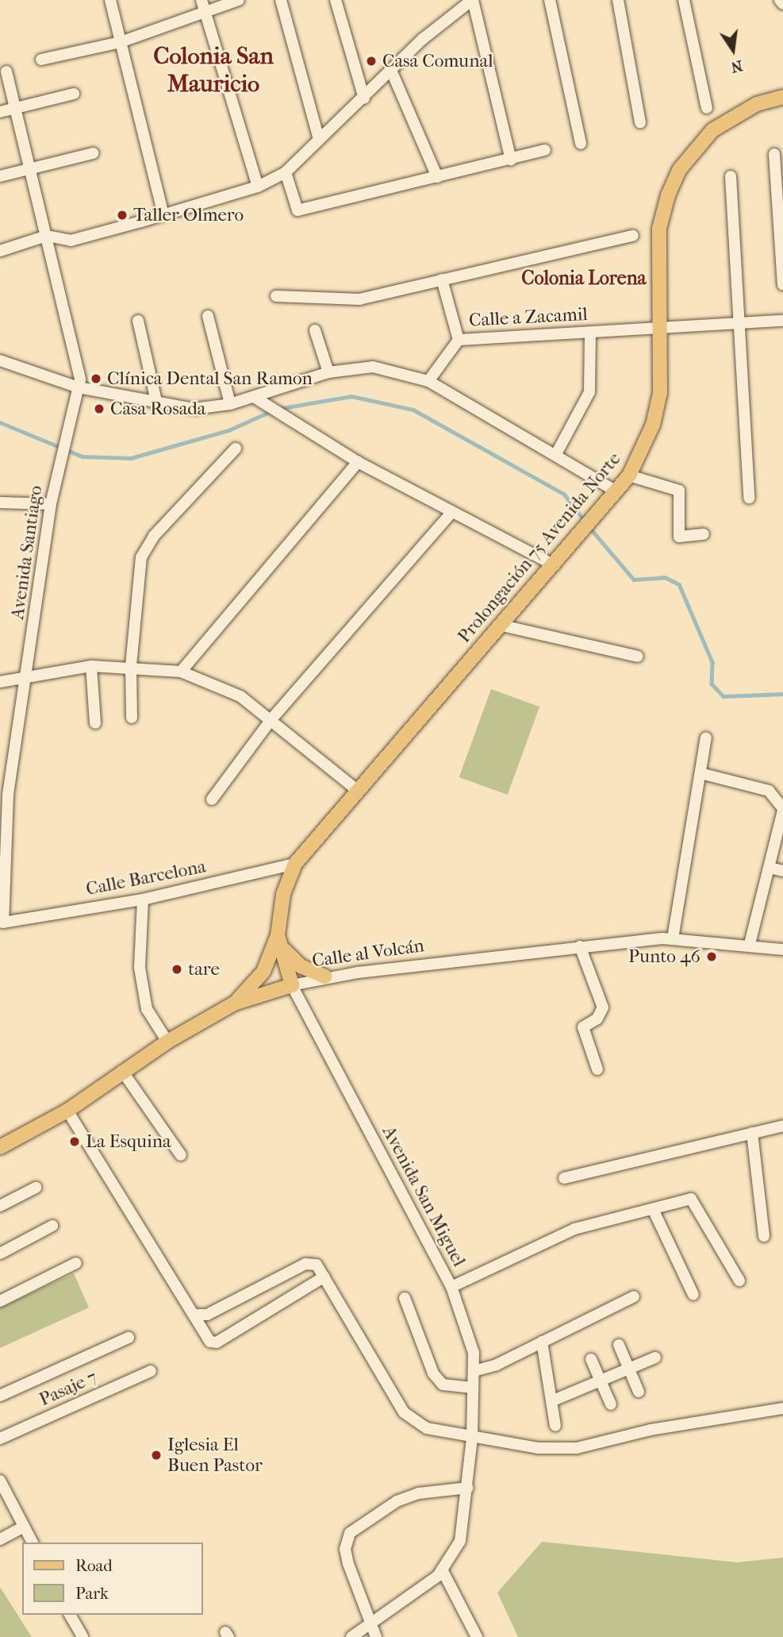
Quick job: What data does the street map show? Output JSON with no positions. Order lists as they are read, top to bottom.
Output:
{
  "streets": {
    "main road": ["Prolongación 75 Avenida Norte", "Calle al Volcán"],
    "street": [
      "Calle a Zacamil",
      "Avenida Santiago",
      "Calle Barcelona",
      "Avenida San Miguel",
      "Pasaje 7"
    ]
  },
  "crossings": [
    ["Calle a Zacamil", "Prolongación 75 Avenida Norte"],
    ["Prolongación 75 Avenida Norte", "Calle Barcelona"],
    ["Prolongación 75 Avenida Norte", "Calle al Volcán"],
    ["Prolongación 75 Avenida Norte", "Avenida San Miguel"],
    ["Avenida Santiago", "Calle Barcelona"],
    ["Calle al Volcán", "Avenida San Miguel"]
  ],
  "districts": ["Colonia San Mauricio", "Colonia Lorena"],
  "places": [
    "Casa Comunal",
    "Taller Olmero",
    "Clínica Dental San Ramon",
    "Casa Rosada",
    "Punto 46",
    "tare",
    "La Esquina",
    "Iglesia El Buen Pastor"
  ],
  "legend": ["Road", "Park"],
  "north": "bottom"
}
